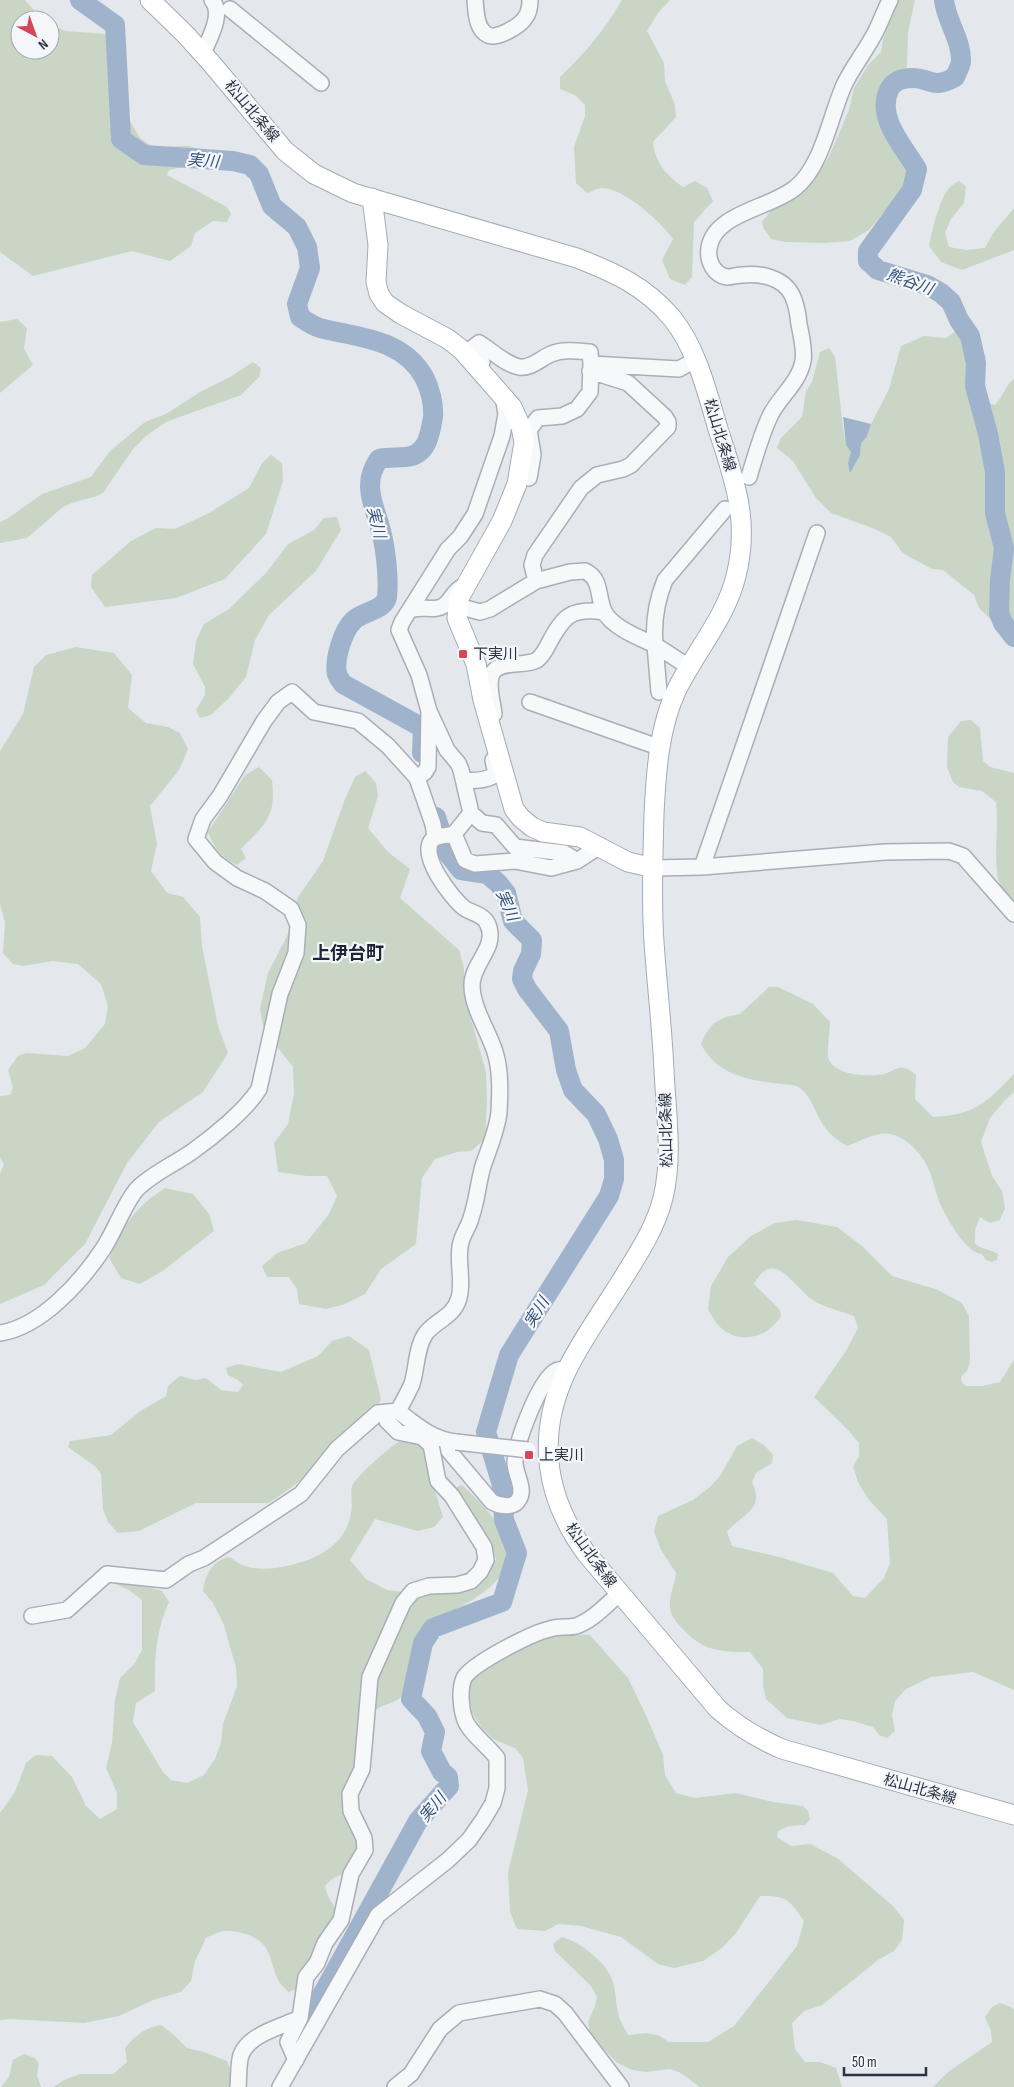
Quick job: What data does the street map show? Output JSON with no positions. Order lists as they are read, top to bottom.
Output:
{
  "streets": {
    "main road": ["松山北条線"]
  },
  "districts": ["上伊台町"],
  "water": ["実川", "熊谷川"],
  "places": {
    "transit": ["下実川", "上実川"]
  },
  "scale_bar": "50 m",
  "north": "bottom right"
}
